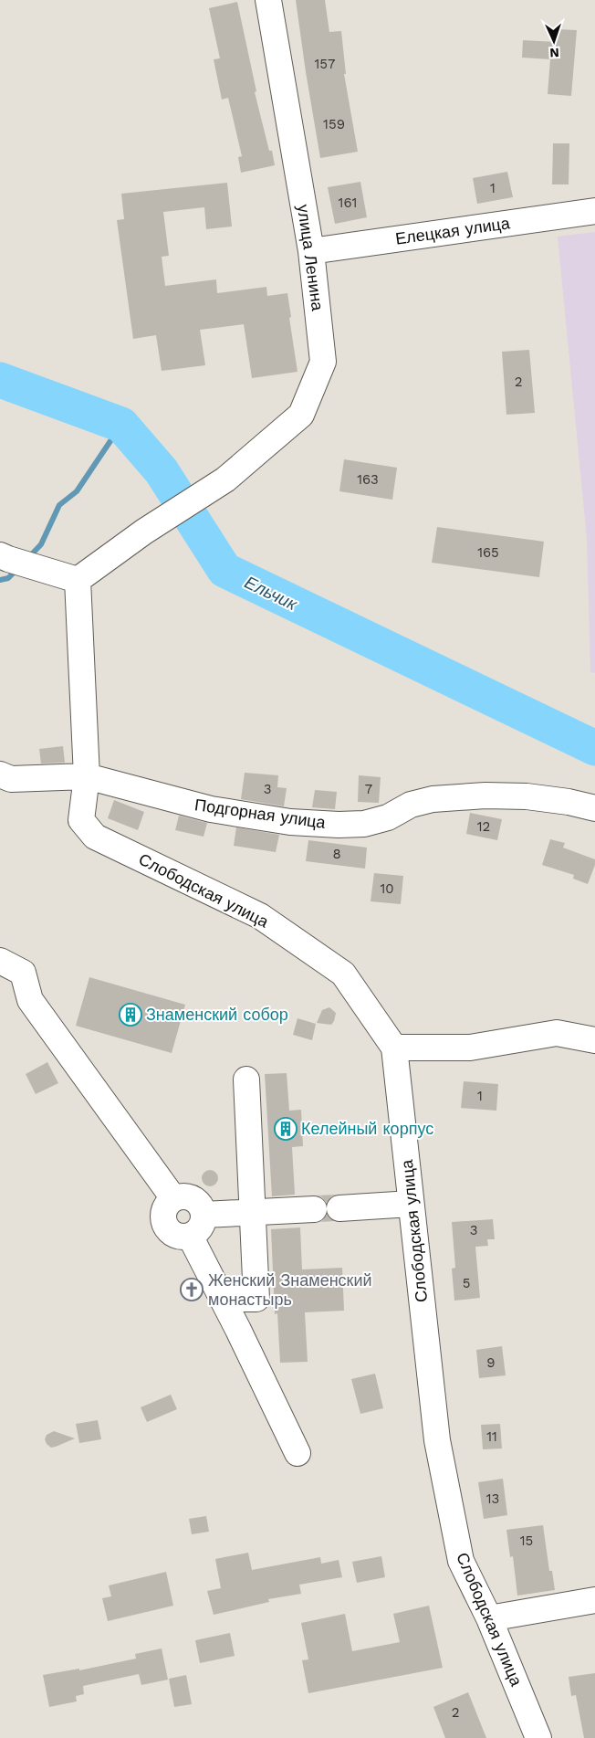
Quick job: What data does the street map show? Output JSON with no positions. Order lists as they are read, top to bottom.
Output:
{
  "streets": {
    "street": [
      "Елецкая улица",
      "улица Ленина",
      "Подгорная улица",
      "Слободская улица"
    ]
  },
  "crossings": [
    ["Елецкая улица", "улица Ленина"],
    ["Подгорная улица", "Слободская улица"]
  ],
  "water": ["Ельчик"],
  "places": {
    "building": ["Знаменский собор", "Келейный корпус"],
    "church": ["Женский Знаменский монастырь"]
  },
  "house_numbers": [
    "157",
    "159",
    "1",
    "161",
    "2",
    "163",
    "165",
    "3",
    "7",
    "12",
    "8",
    "10",
    "1",
    "3",
    "5",
    "9",
    "11",
    "13",
    "15",
    "2"
  ],
  "north": "bottom"
}
